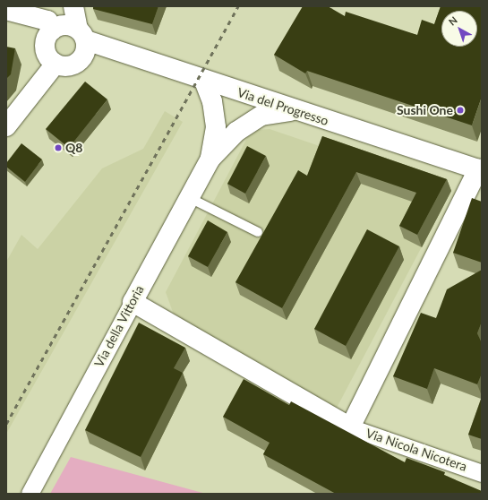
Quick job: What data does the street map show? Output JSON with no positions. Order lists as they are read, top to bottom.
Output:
{
  "streets": {
    "street": ["Via del Progresso", "Via della Vittoria", "Via Nicola Nicotera"]
  },
  "crossings": [
    ["Via del Progresso", "Via della Vittoria"]
  ],
  "places": ["Sushi One", "Q8"],
  "north": "top left"
}
